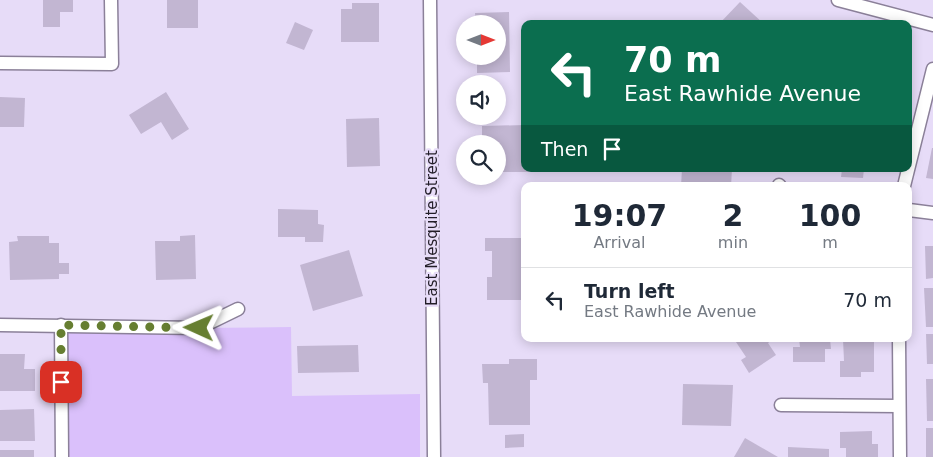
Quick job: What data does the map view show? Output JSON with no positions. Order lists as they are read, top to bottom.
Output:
{
  "streets": {
    "street": ["East Mesquite Street"]
  },
  "north": "right",
  "page": {
    "turn": ["70 m", "East Rawhide Avenue"],
    "then": "Then",
    "eta": [
      "19:07",
      "Arrival",
      "2",
      "min",
      "100",
      "m"
    ],
    "list": [
      {
        "name": "Turn left",
        "note": "East Rawhide Avenue",
        "value": "70 m"
      }
    ]
  }
}
